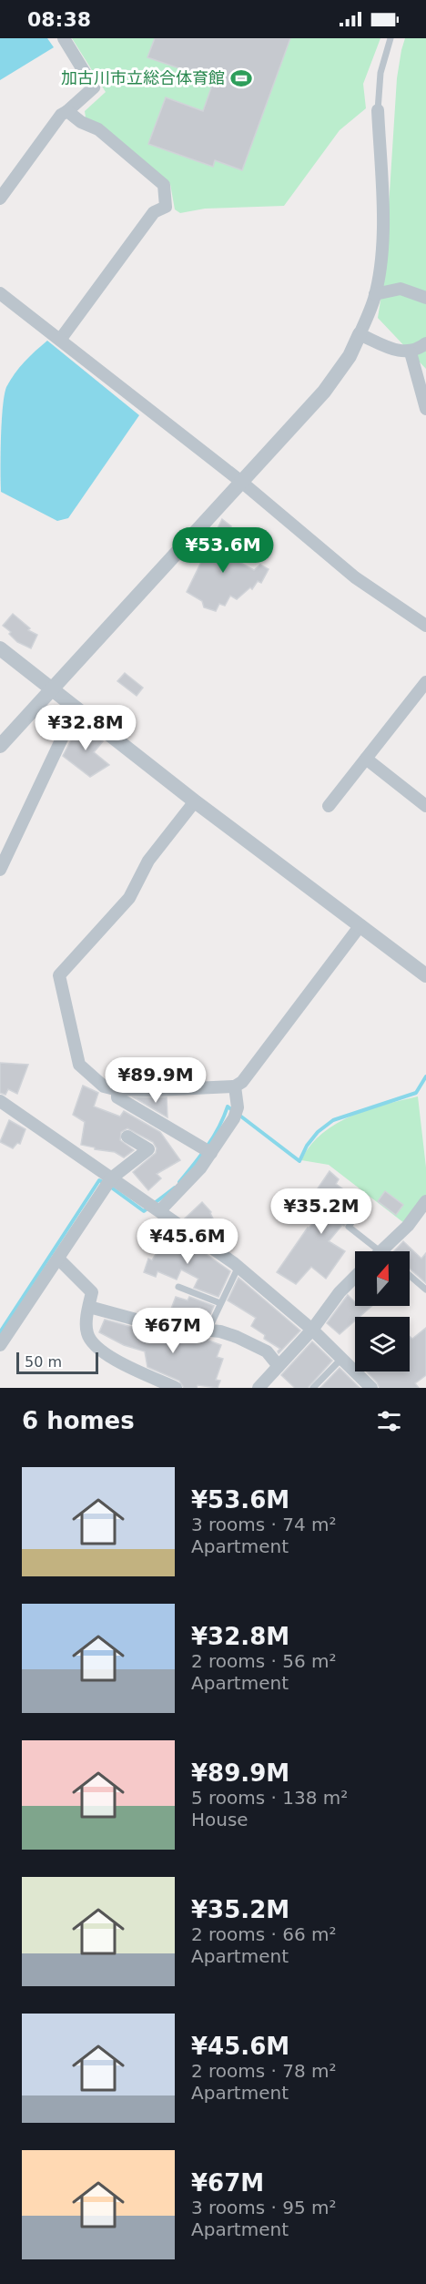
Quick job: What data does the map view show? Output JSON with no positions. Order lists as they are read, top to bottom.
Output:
{
  "places": {
    "sports": ["加古川市立総合体育館"]
  },
  "scale_bar": "50 m",
  "north": "top",
  "page": {
    "status": "08:38",
    "price": [
      "¥53.6M",
      "¥32.8M",
      "¥89.9M",
      "¥35.2M",
      "¥45.6M",
      "¥67M"
    ],
    "scale": "50 m",
    "heading": "6 homes",
    "list": [
      {
        "name": "¥53.6M",
        "note": "3 rooms · 74 m² · Apartment"
      },
      {
        "name": "¥32.8M",
        "note": "2 rooms · 56 m² · Apartment"
      },
      {
        "name": "¥89.9M",
        "note": "5 rooms · 138 m² · House"
      },
      {
        "name": "¥35.2M",
        "note": "2 rooms · 66 m² · Apartment"
      },
      {
        "name": "¥45.6M",
        "note": "2 rooms · 78 m² · Apartment"
      },
      {
        "name": "¥67M",
        "note": "3 rooms · 95 m² · Apartment"
      }
    ]
  }
}
